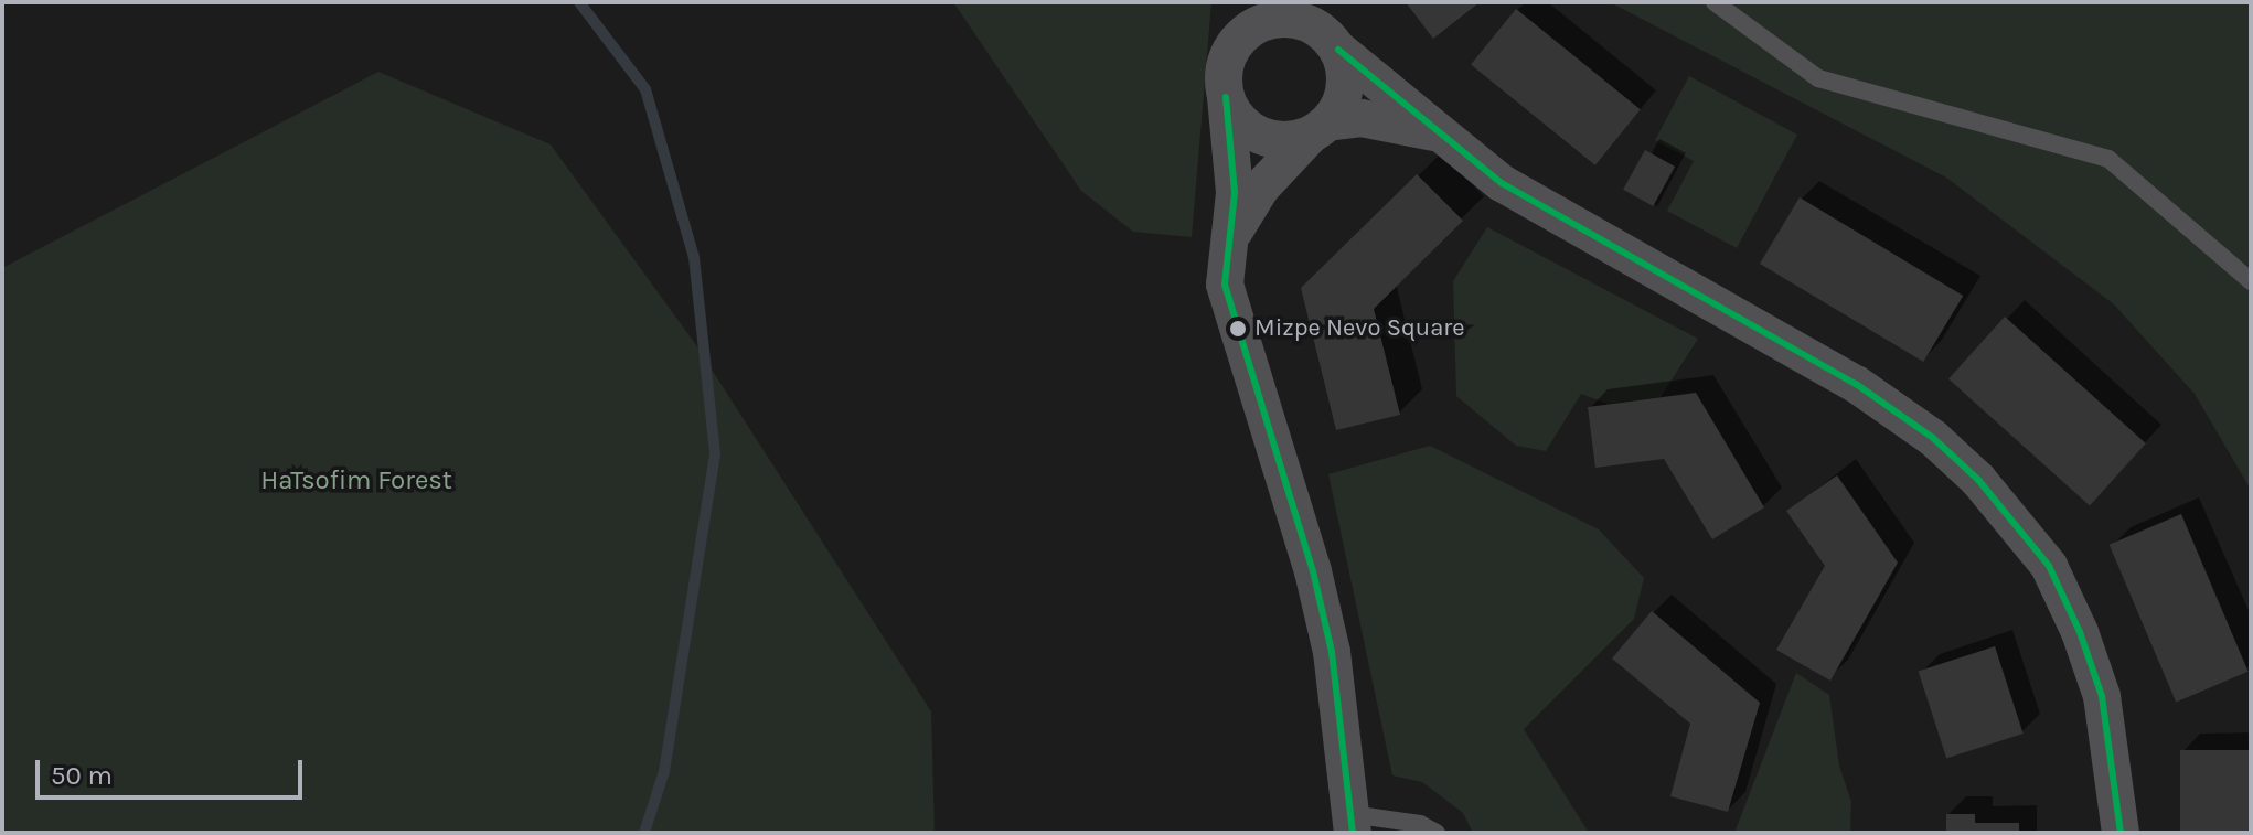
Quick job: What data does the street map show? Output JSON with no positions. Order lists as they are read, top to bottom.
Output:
{
  "parks": ["HaTsofim Forest"],
  "places": ["Mizpe Nevo Square"],
  "scale_bar": "50 m"
}
